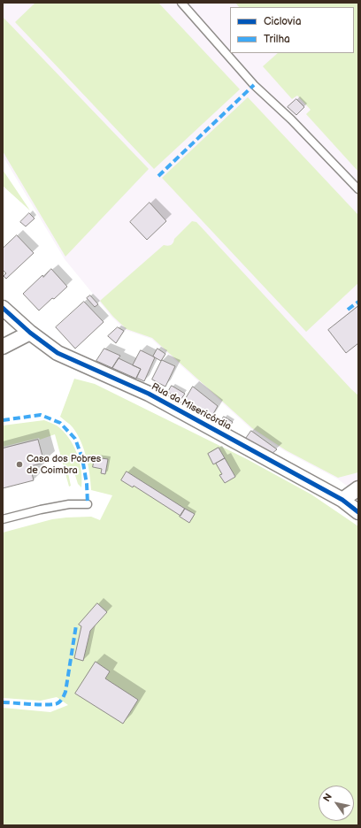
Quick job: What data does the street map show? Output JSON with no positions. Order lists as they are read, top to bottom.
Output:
{
  "streets": {
    "street": ["Rua da Misericórdia"]
  },
  "places": ["Casa dos Pobres de Coimbra"],
  "legend": ["Ciclovia", "Trilha"],
  "north": "top left"
}
